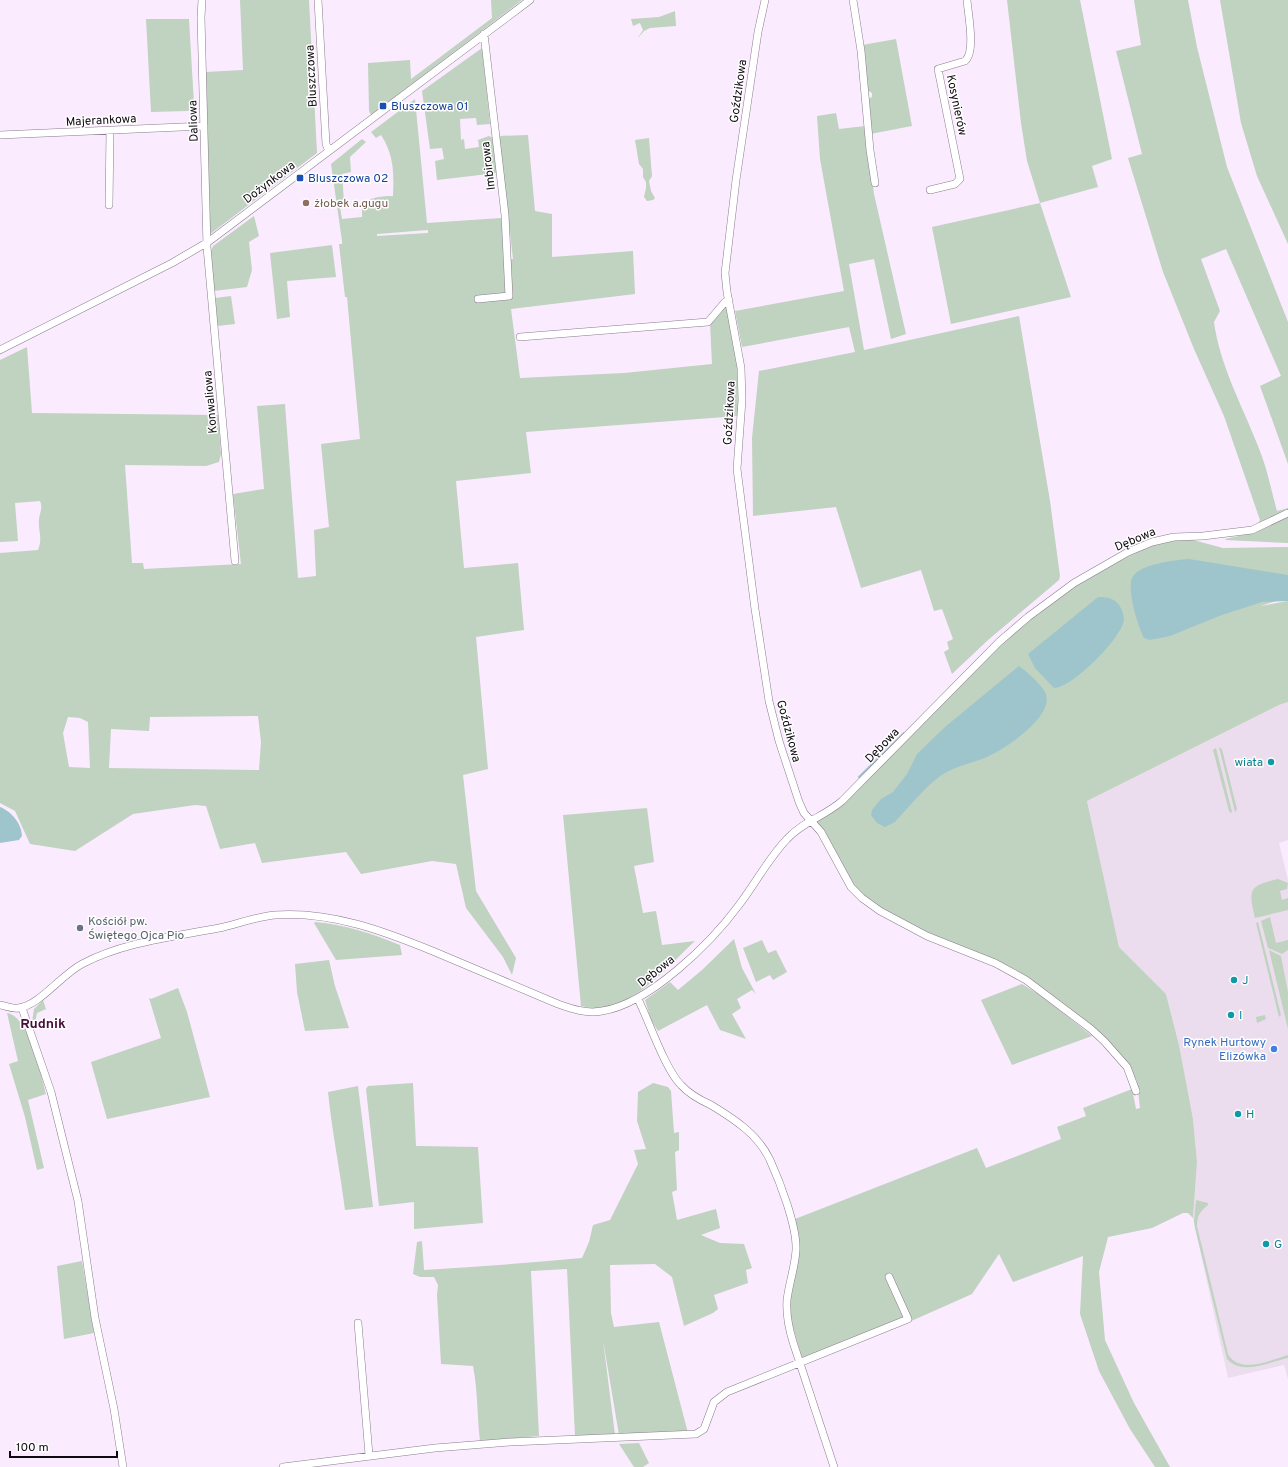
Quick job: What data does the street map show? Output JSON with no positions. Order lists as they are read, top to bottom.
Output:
{
  "streets": {
    "street": [
      "Bluszczowa",
      "Goździkowa",
      "Kosynierów",
      "Majerankowa",
      "Daliowa",
      "Imbirowa",
      "Dożynkowa",
      "Konwaliowa",
      "Dębowa"
    ]
  },
  "crossings": [
    ["Bluszczowa", "Dożynkowa"],
    ["Goździkowa", "Dębowa"],
    ["Majerankowa", "Daliowa"],
    ["Daliowa", "Dożynkowa"],
    ["Daliowa", "Konwaliowa"],
    ["Imbirowa", "Dożynkowa"],
    ["Dożynkowa", "Konwaliowa"]
  ],
  "districts": ["Rudnik"],
  "places": {
    "transit": ["Bluszczowa 01", "Bluszczowa 02"],
    "other": [
      "żłobek a.gugu",
      "wiata",
      "Kościół pw. Świętego Ojca Pio",
      "J",
      "I",
      "Rynek Hurtowy Elizówka",
      "H",
      "G"
    ]
  },
  "scale_bar": "100 m"
}
